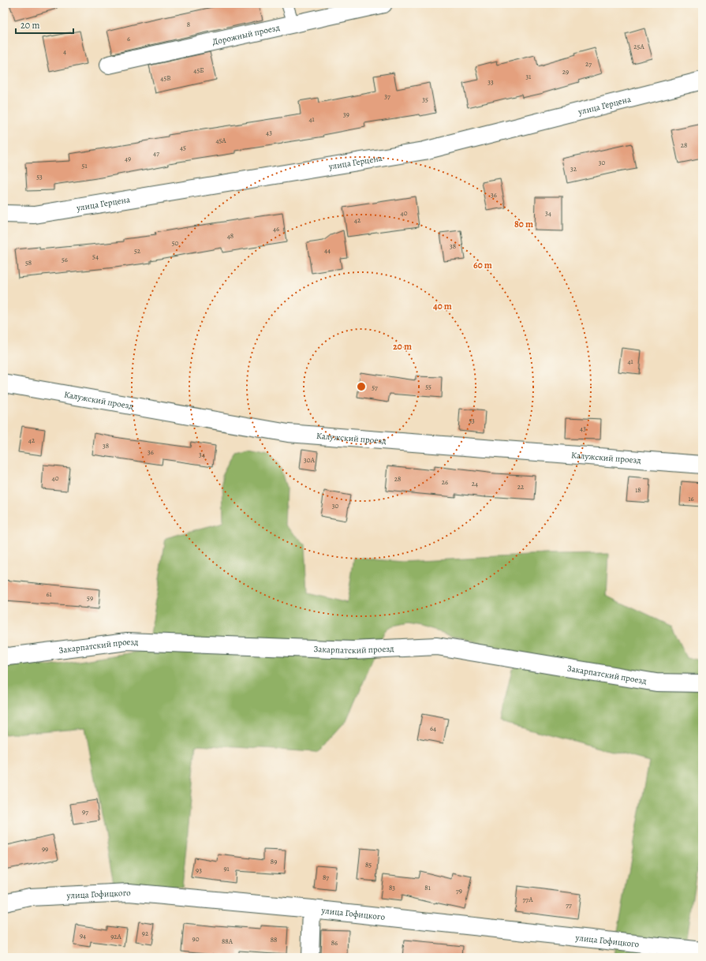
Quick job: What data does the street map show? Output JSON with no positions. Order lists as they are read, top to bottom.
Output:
{
  "streets": {
    "street": [
      "Дорожный проезд",
      "улица Герцена",
      "Калужский проезд",
      "Закарпатский проезд",
      "улица Гофицкого"
    ]
  },
  "house_numbers": [
    "8",
    "6",
    "25А",
    "4",
    "27",
    "45Б",
    "29",
    "31",
    "45В",
    "33",
    "37",
    "35",
    "39",
    "41",
    "43",
    "45А",
    "28",
    "45",
    "47",
    "49",
    "30",
    "51",
    "32",
    "53",
    "36",
    "40",
    "34",
    "42",
    "46",
    "48",
    "50",
    "38",
    "44",
    "52",
    "54",
    "56",
    "58",
    "41",
    "55",
    "57",
    "53",
    "43",
    "42",
    "38",
    "36",
    "34",
    "30А",
    "40",
    "28",
    "26",
    "24",
    "22",
    "18",
    "16",
    "30",
    "61",
    "59",
    "64",
    "97",
    "99",
    "89",
    "85",
    "91",
    "93",
    "87",
    "83",
    "81",
    "79",
    "77А",
    "77",
    "92",
    "94",
    "92А",
    "90",
    "88",
    "88А",
    "86"
  ],
  "scale_bar": "20 m",
  "rings": [
    "80 m",
    "60 m",
    "40 m",
    "20 m"
  ]
}
